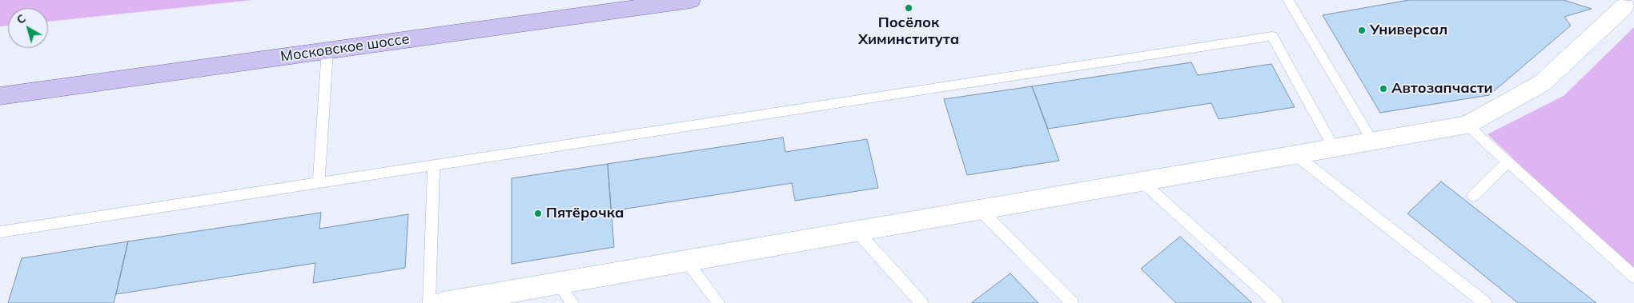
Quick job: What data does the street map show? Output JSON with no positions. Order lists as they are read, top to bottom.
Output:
{
  "streets": {
    "main road": ["Московское шоссе"]
  },
  "places": [
    "Посёлок Химинститута",
    "Универсал",
    "Автозапчасти",
    "Пятёрочка"
  ],
  "north": "top left"
}
